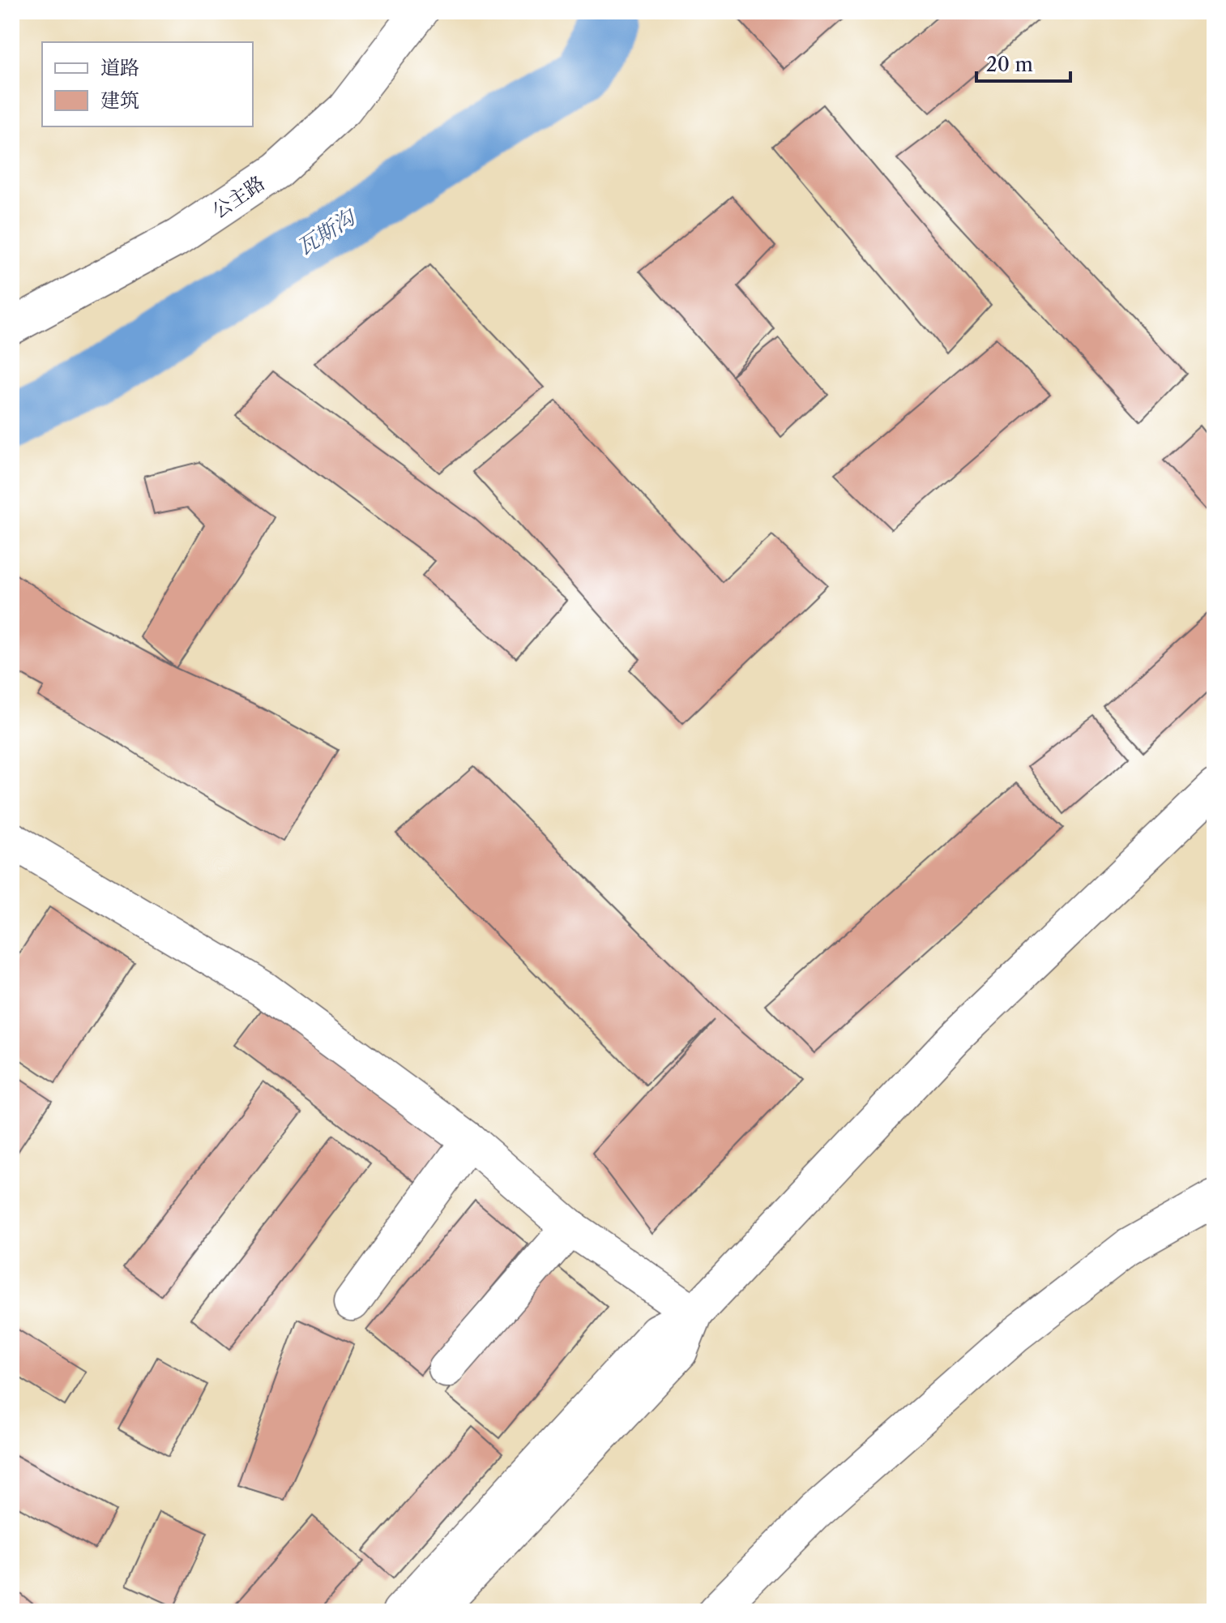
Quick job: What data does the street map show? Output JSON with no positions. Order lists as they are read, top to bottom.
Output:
{
  "streets": {
    "main road": ["公主路"]
  },
  "water": ["瓦斯沟"],
  "legend": ["道路", "建筑"],
  "scale_bar": "20 m"
}
